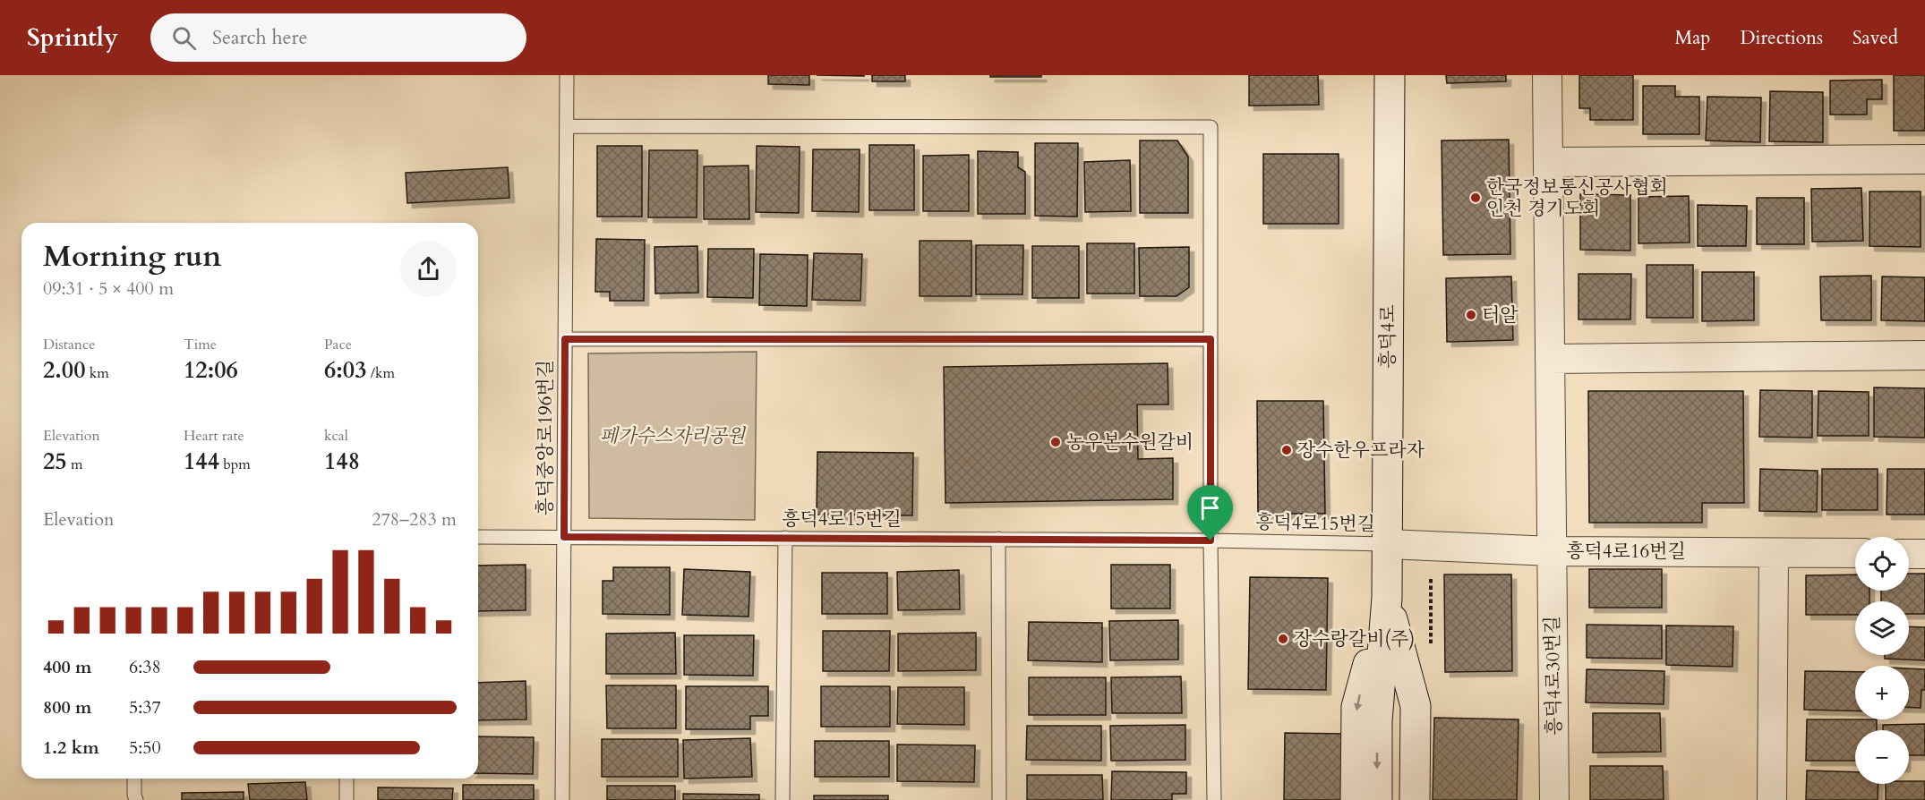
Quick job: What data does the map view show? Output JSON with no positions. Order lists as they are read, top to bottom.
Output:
{
  "streets": {
    "street": ["흥덕4로", "흥덕4로16번길", "흥덕4로30번길"],
    "lane": ["흥덕중앙로196번길", "흥덕4로15번길"]
  },
  "crossings": [
    ["흥덕4로", "흥덕4로15번길"],
    ["흥덕4로", "흥덕4로16번길"],
    ["흥덕중앙로196번길", "흥덕4로15번길"],
    ["흥덕4로15번길", "흥덕4로16번길"],
    ["흥덕4로16번길", "흥덕4로30번길"]
  ],
  "parks": ["페가수스자리공원"],
  "places": [
    "한국정보통신공사협회 인천 경기도회",
    "터알",
    "농우본수원갈비",
    "장수한우프라자",
    "장수랑갈비(주)"
  ],
  "page": {
    "header": "Sprintly",
    "search": "Search here",
    "nav": ["Map", "Directions", "Saved"],
    "heading": ["Morning run", "09:31 · 5 × 400 m"],
    "stats": [
      ["Distance", "2.00 km"],
      ["Time", "12:06"],
      ["Pace", "6:03 /km"],
      ["Elevation", "25 m"],
      ["Heart rate", "144 bpm"],
      ["kcal", "148"]
    ],
    "chart": ["Elevation", "278–283 m"],
    "map_buttons": ["+", "−"],
    "list": [
      {
        "name": "400 m",
        "note": "6:38"
      },
      {
        "name": "800 m",
        "note": "5:37"
      },
      {
        "name": "1.2 km",
        "note": "5:50"
      }
    ]
  }
}
